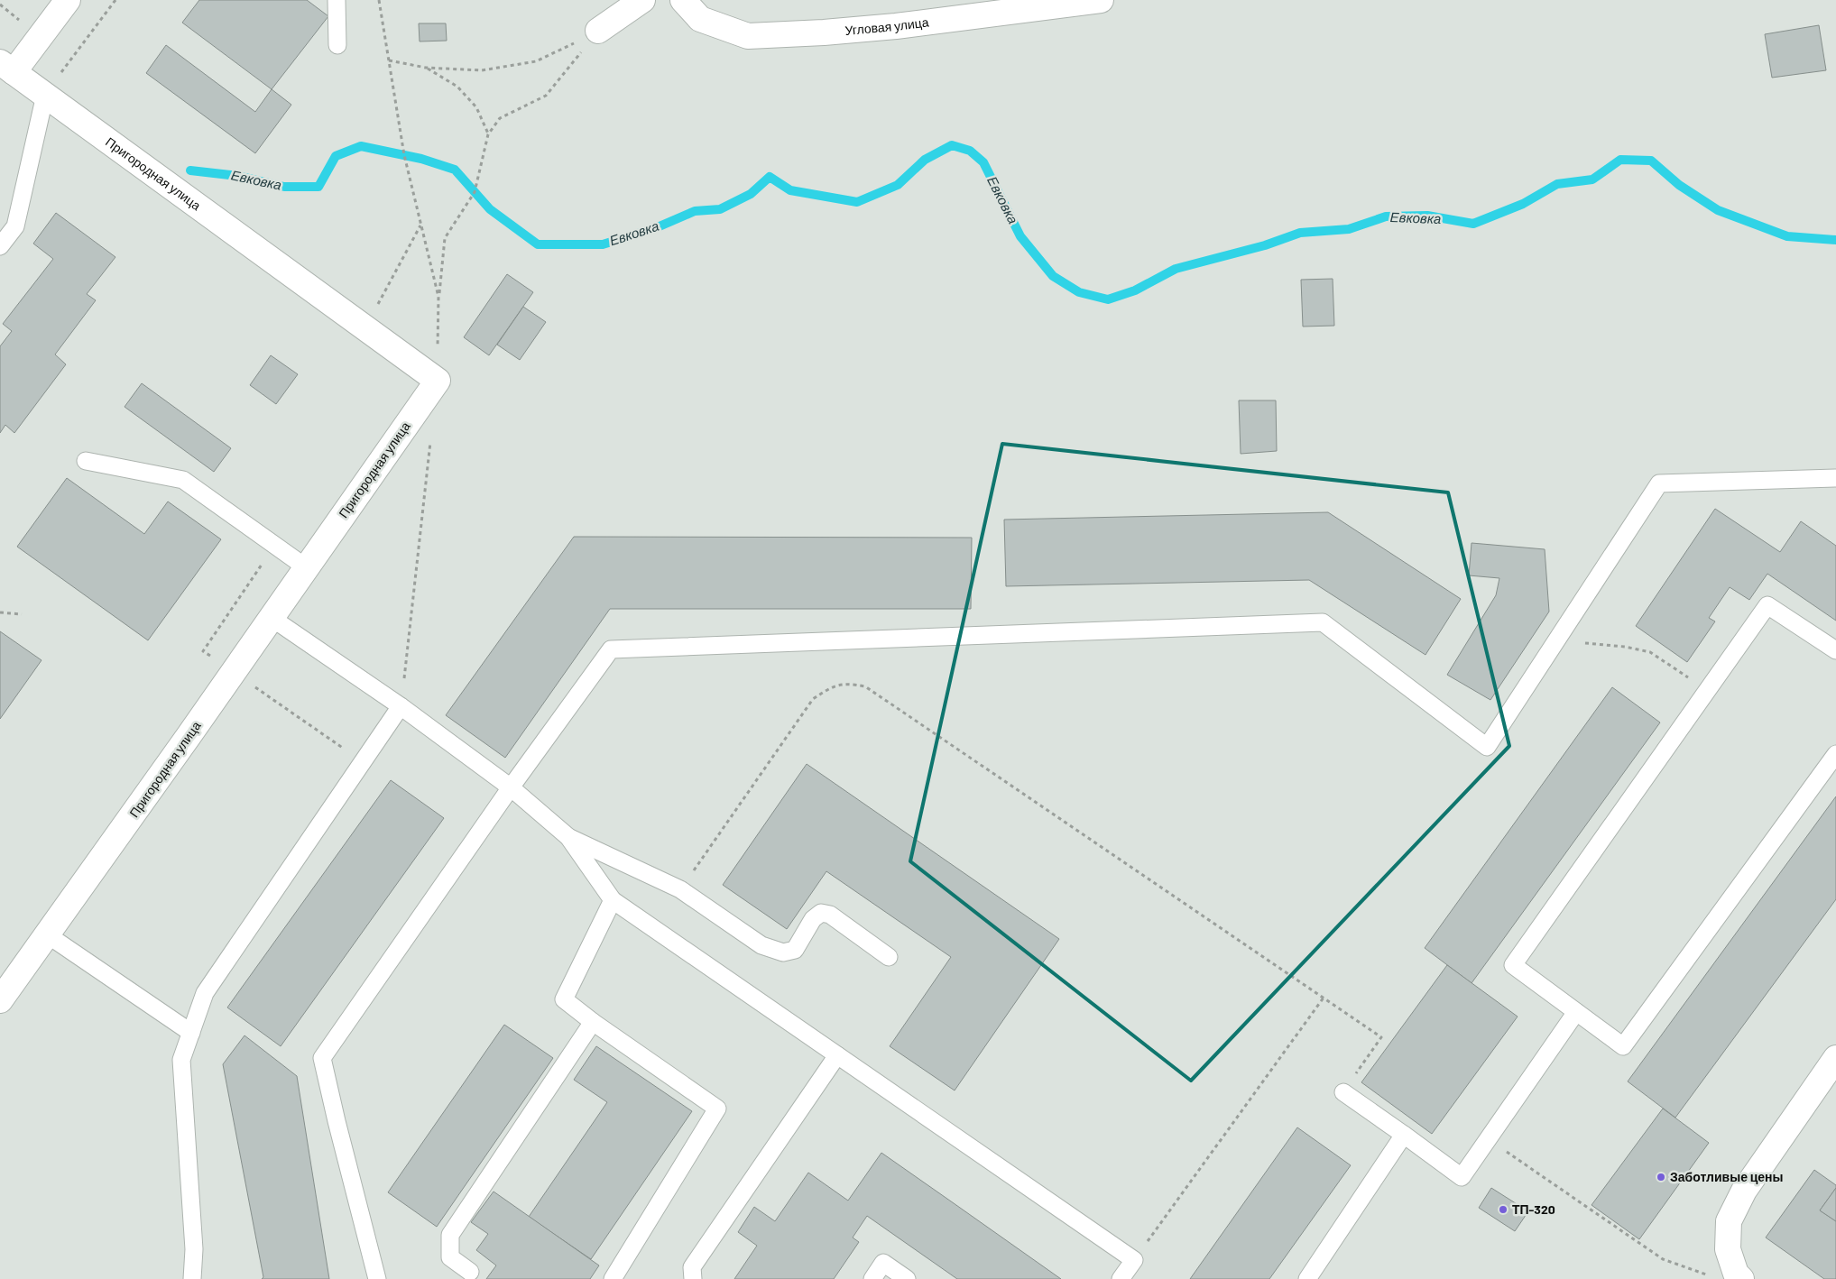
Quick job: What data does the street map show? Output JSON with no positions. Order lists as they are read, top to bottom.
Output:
{
  "streets": {
    "street": ["Угловая улица", "Пригородная улица"]
  },
  "water": ["Евковка"],
  "places": ["Заботливые цены", "ТП-320"]
}
